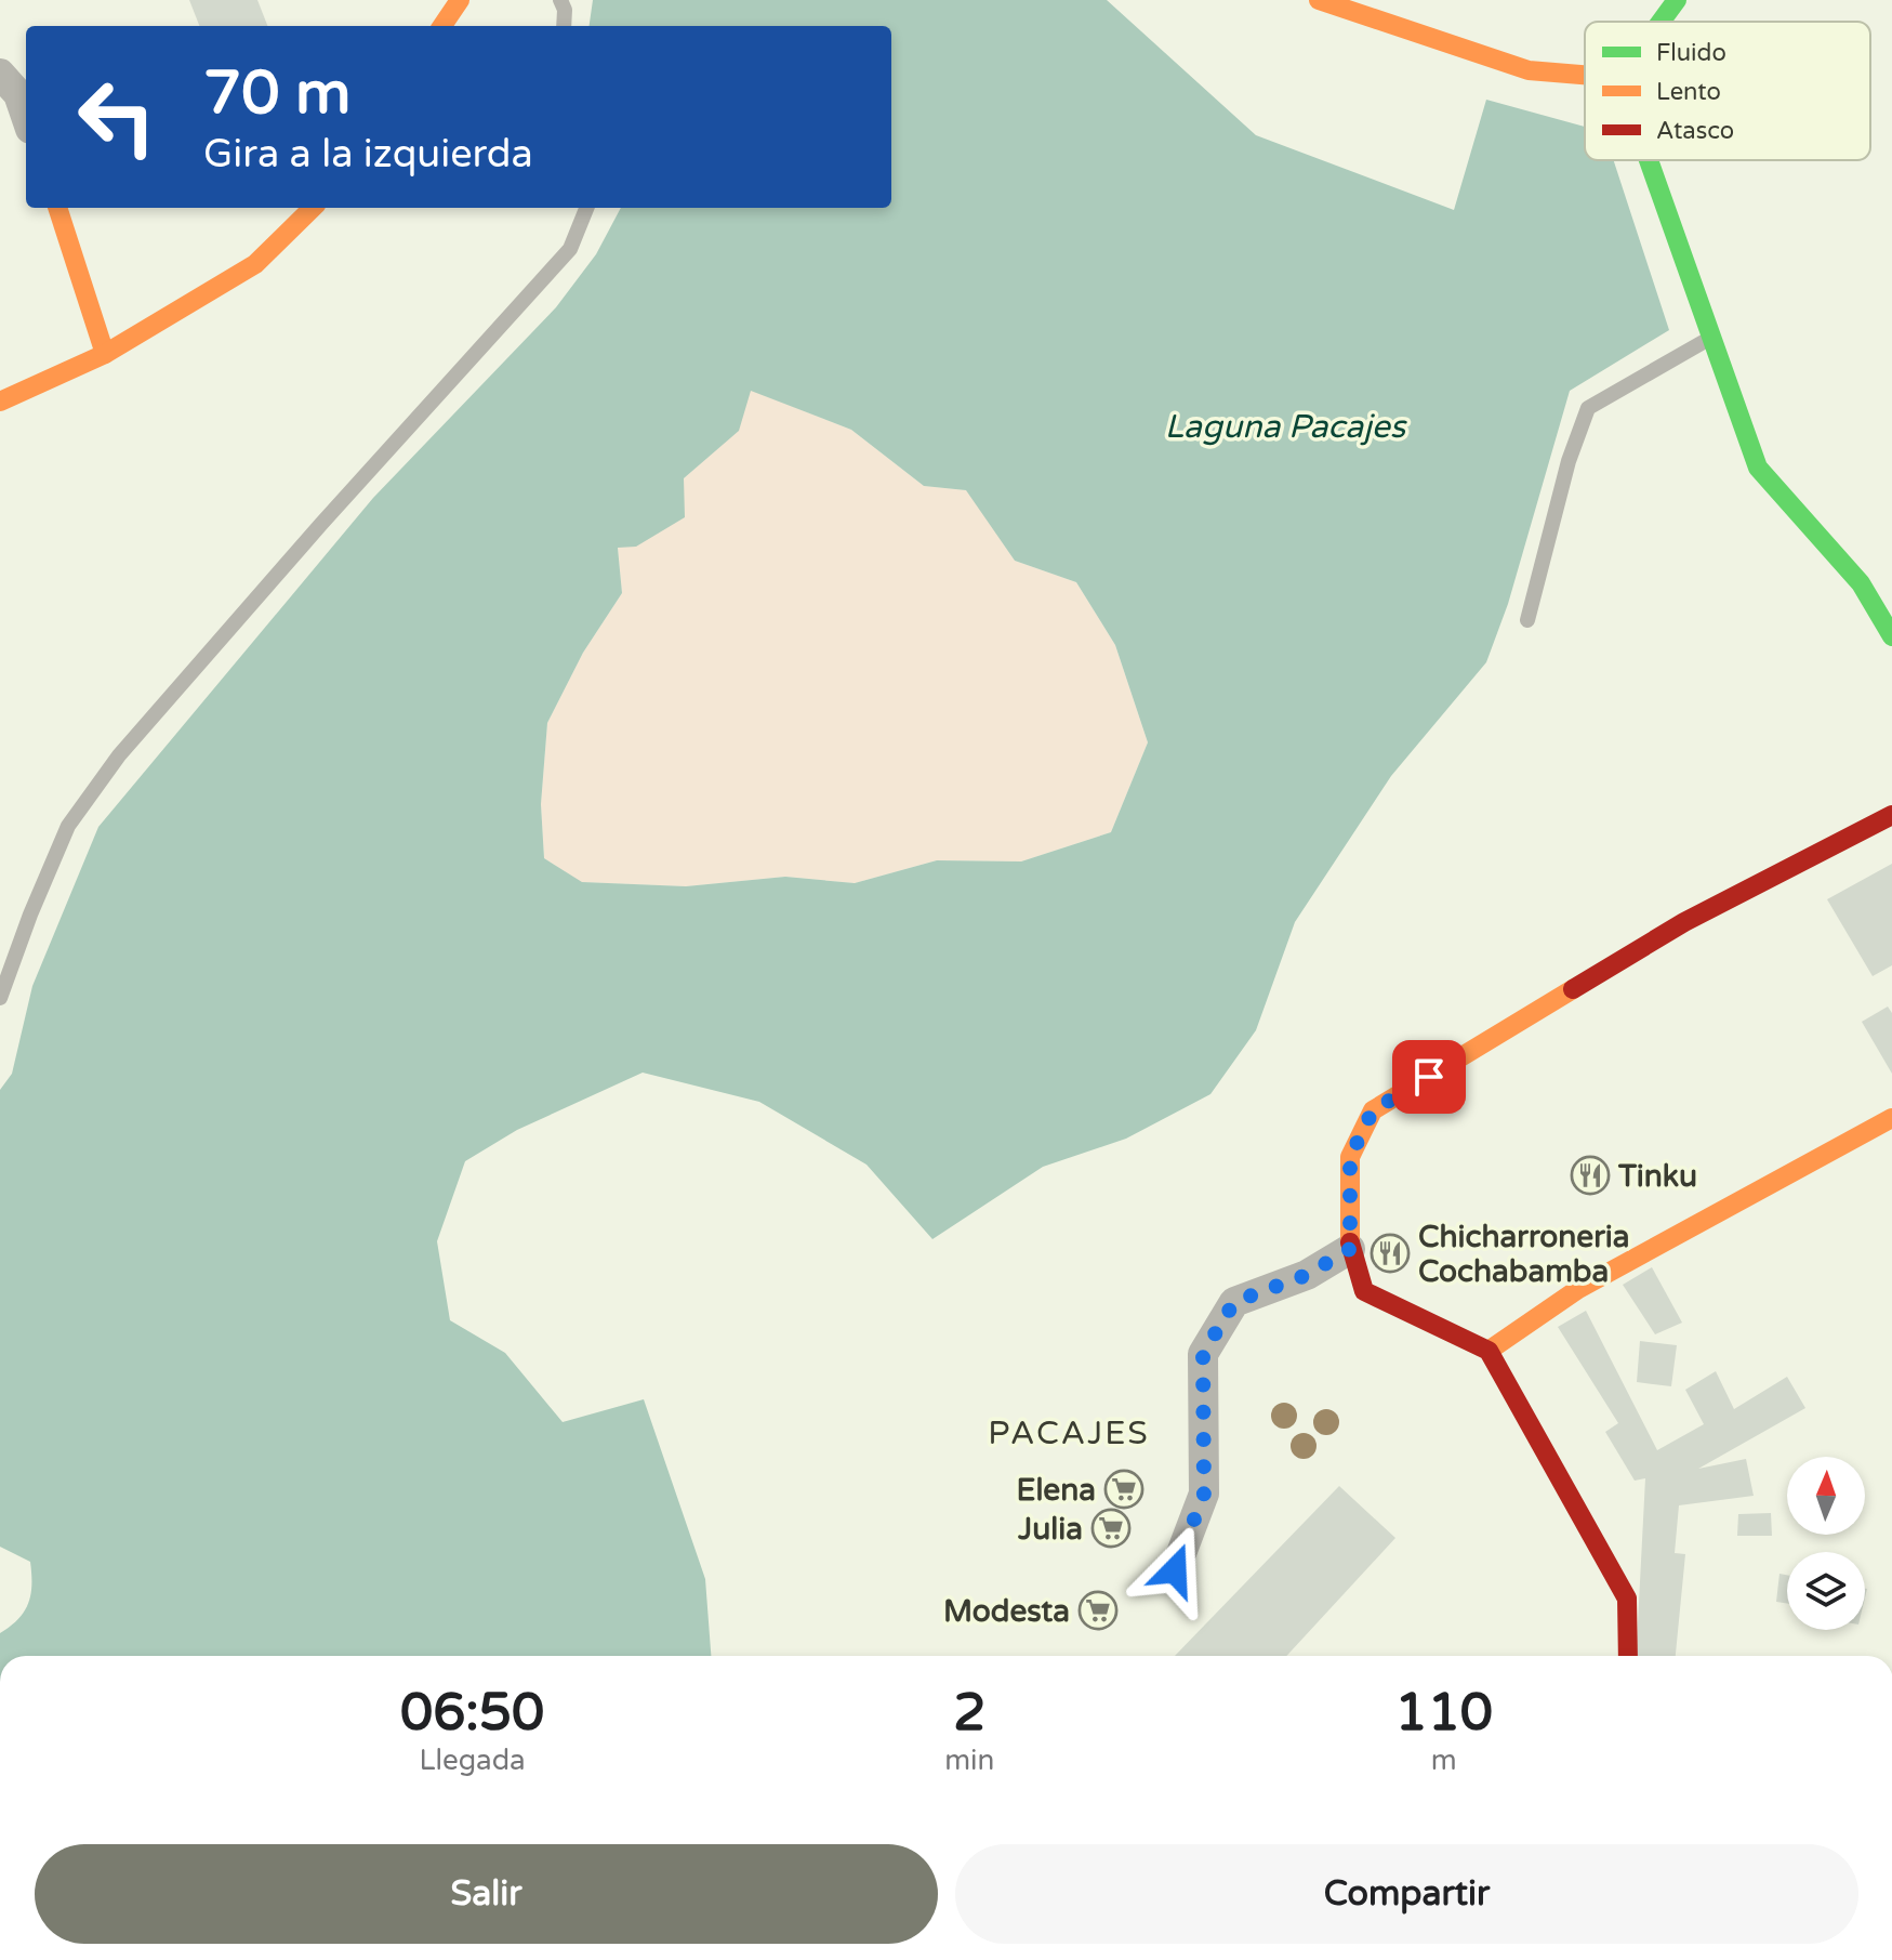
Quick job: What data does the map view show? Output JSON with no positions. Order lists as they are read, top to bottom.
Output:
{
  "districts": ["PACAJES"],
  "water": ["Laguna Pacajes"],
  "places": {
    "restaurant": ["Tinku", "Chicharroneria Cochabamba"],
    "supermarket": ["Elena", "Julia", "Modesta"]
  },
  "legend": ["Fluido", "Lento", "Atasco"],
  "north": "top",
  "page": {
    "turn": ["70 m", "Gira a la izquierda"],
    "eta": [
      "06:50",
      "Llegada",
      "2",
      "min",
      "110",
      "m"
    ],
    "buttons": ["Salir", "Compartir"]
  }
}
